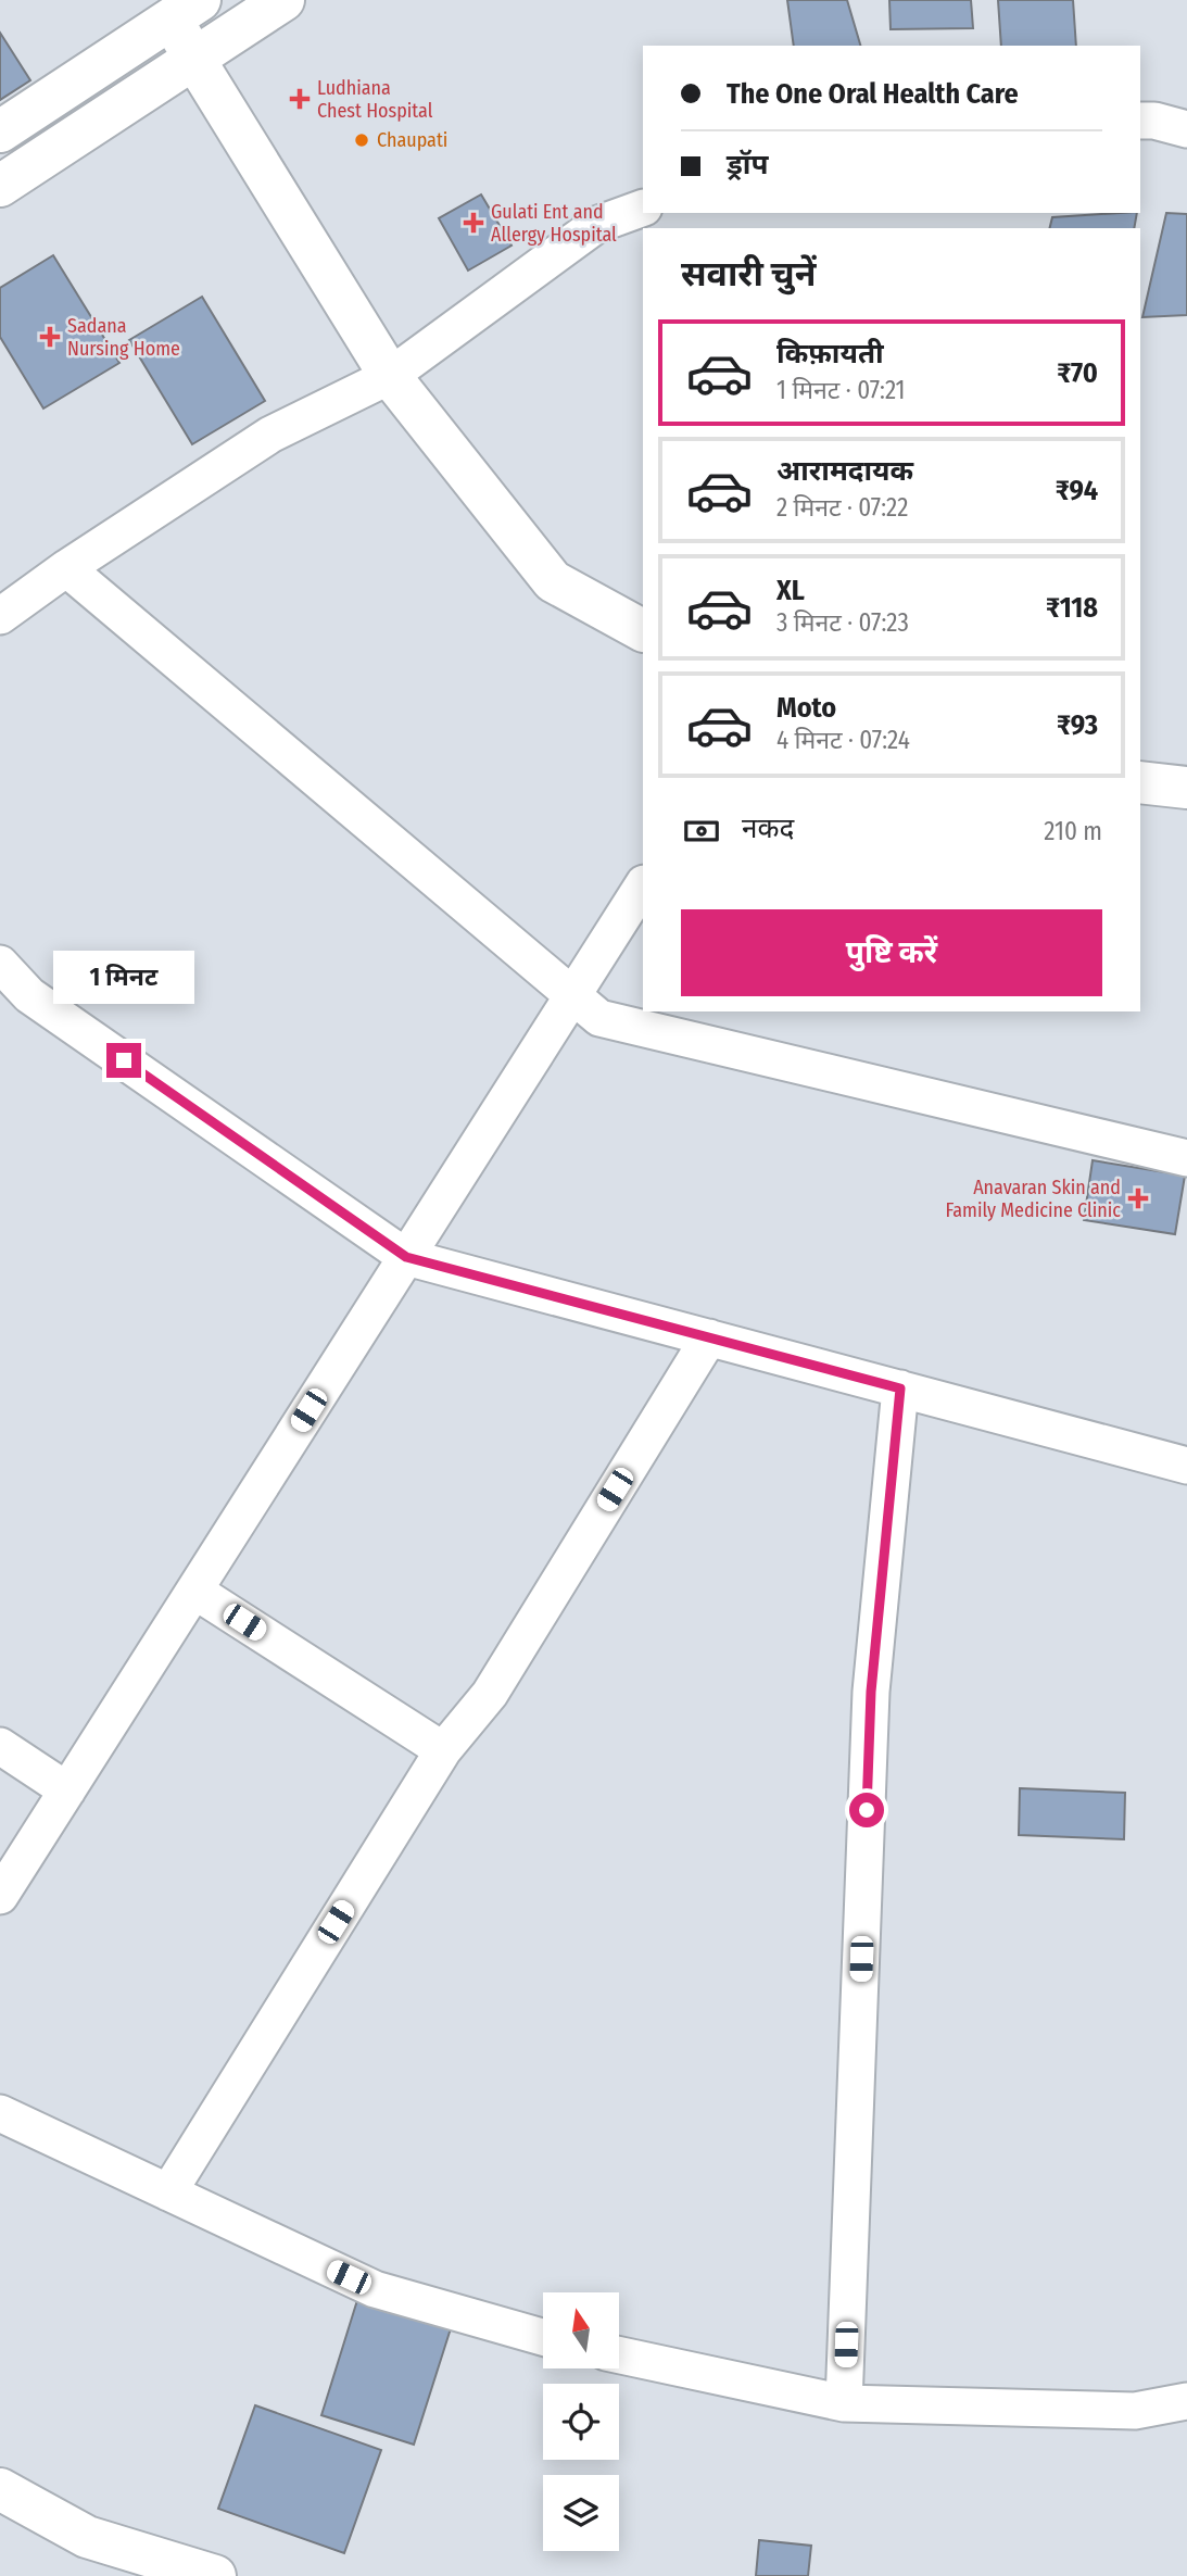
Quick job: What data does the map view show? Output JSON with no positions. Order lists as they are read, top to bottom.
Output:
{
  "places": {
    "health": [
      "Ludhiana Chest Hospital",
      "Gulati Ent and Allergy Hospital",
      "Sadana Nursing Home",
      "Anavaran Skin and Family Medicine Clinic"
    ],
    "other": ["Chaupati"]
  },
  "north": "top",
  "page": {
    "banner": ["The One Oral Health Care", "ड्रॉप"],
    "heading": "सवारी चुनें",
    "list": [
      {
        "name": "किफ़ायती",
        "note": "1 मिनट · 07:21",
        "value": "₹70"
      },
      {
        "name": "आरामदायक",
        "note": "2 मिनट · 07:22",
        "value": "₹94"
      },
      {
        "name": "XL",
        "note": "3 मिनट · 07:23",
        "value": "₹118"
      },
      {
        "name": "Moto",
        "note": "4 मिनट · 07:24",
        "value": "₹93"
      }
    ],
    "pay": ["नकद", "210 m"],
    "buttons": "पुष्टि करें",
    "bubble": "1 मिनट"
  }
}
